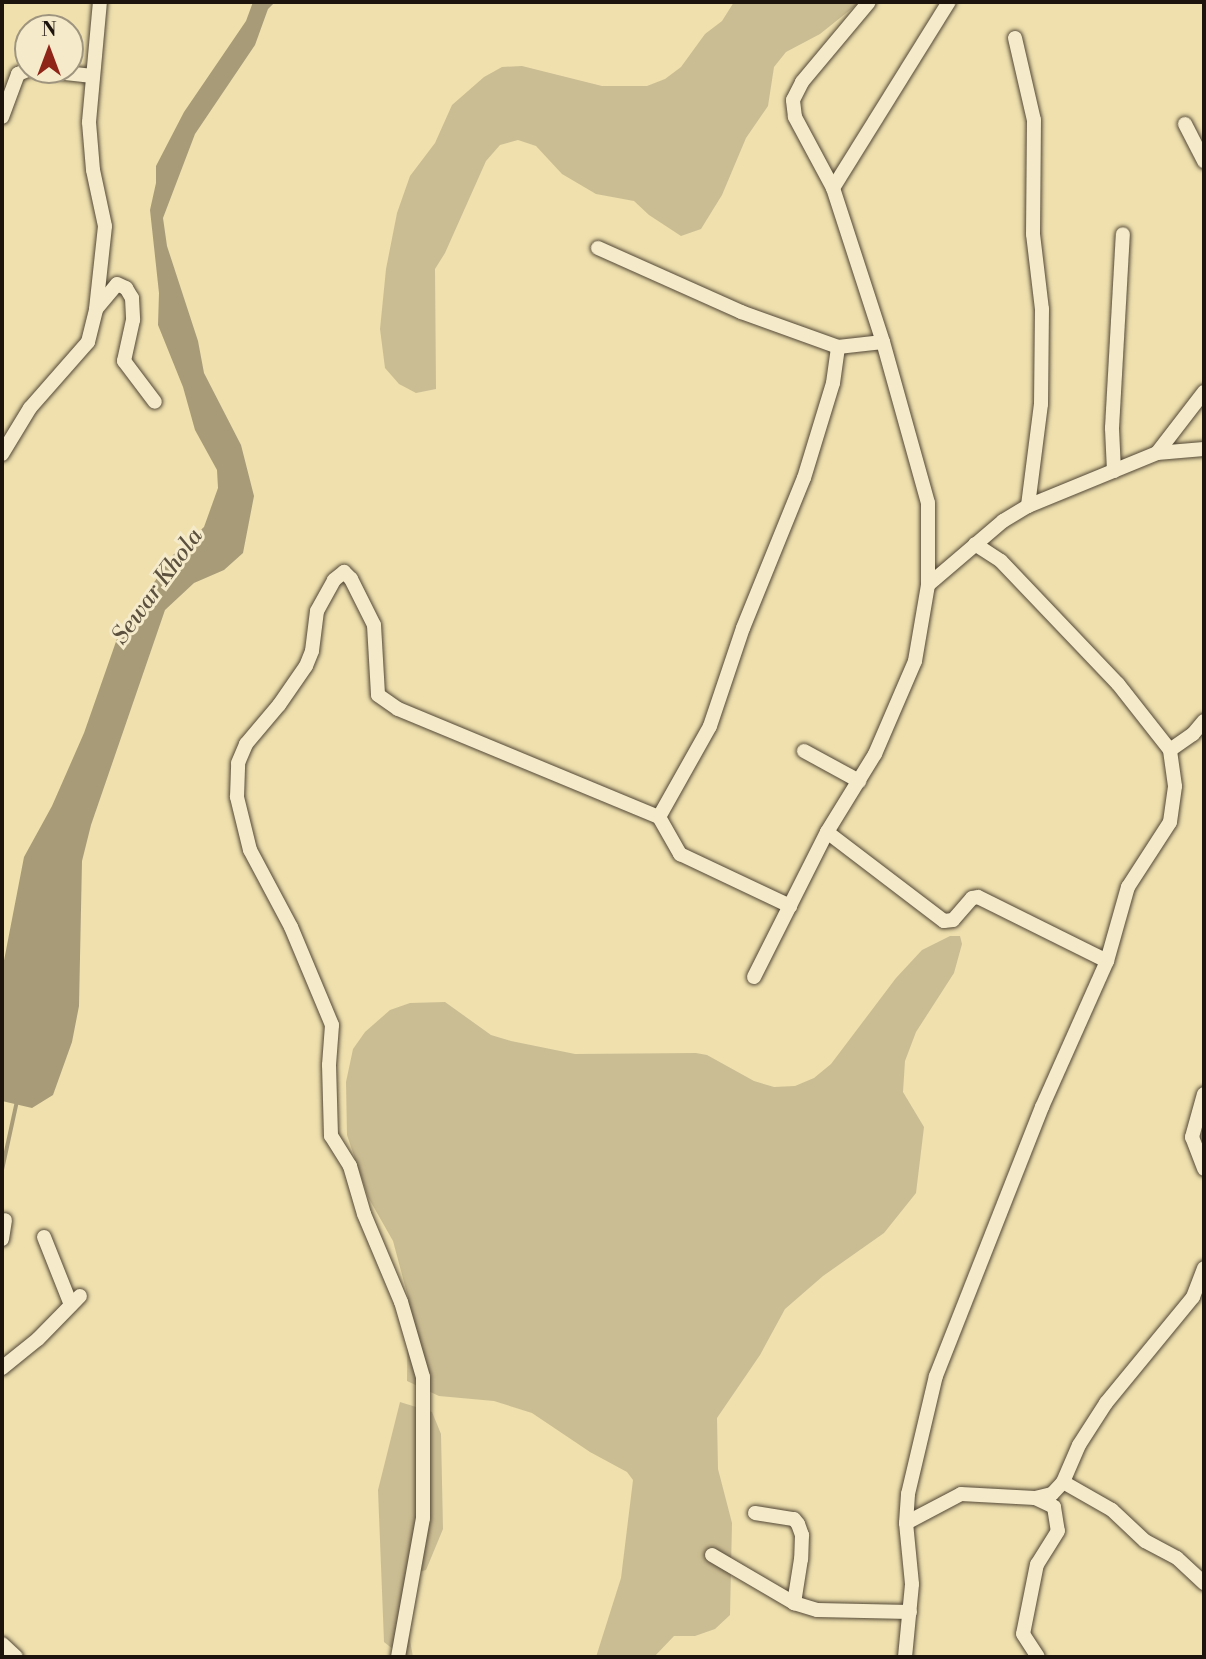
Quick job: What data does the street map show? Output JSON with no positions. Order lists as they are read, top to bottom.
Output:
{
  "water": ["Sewar Khola"],
  "north": "top"
}
